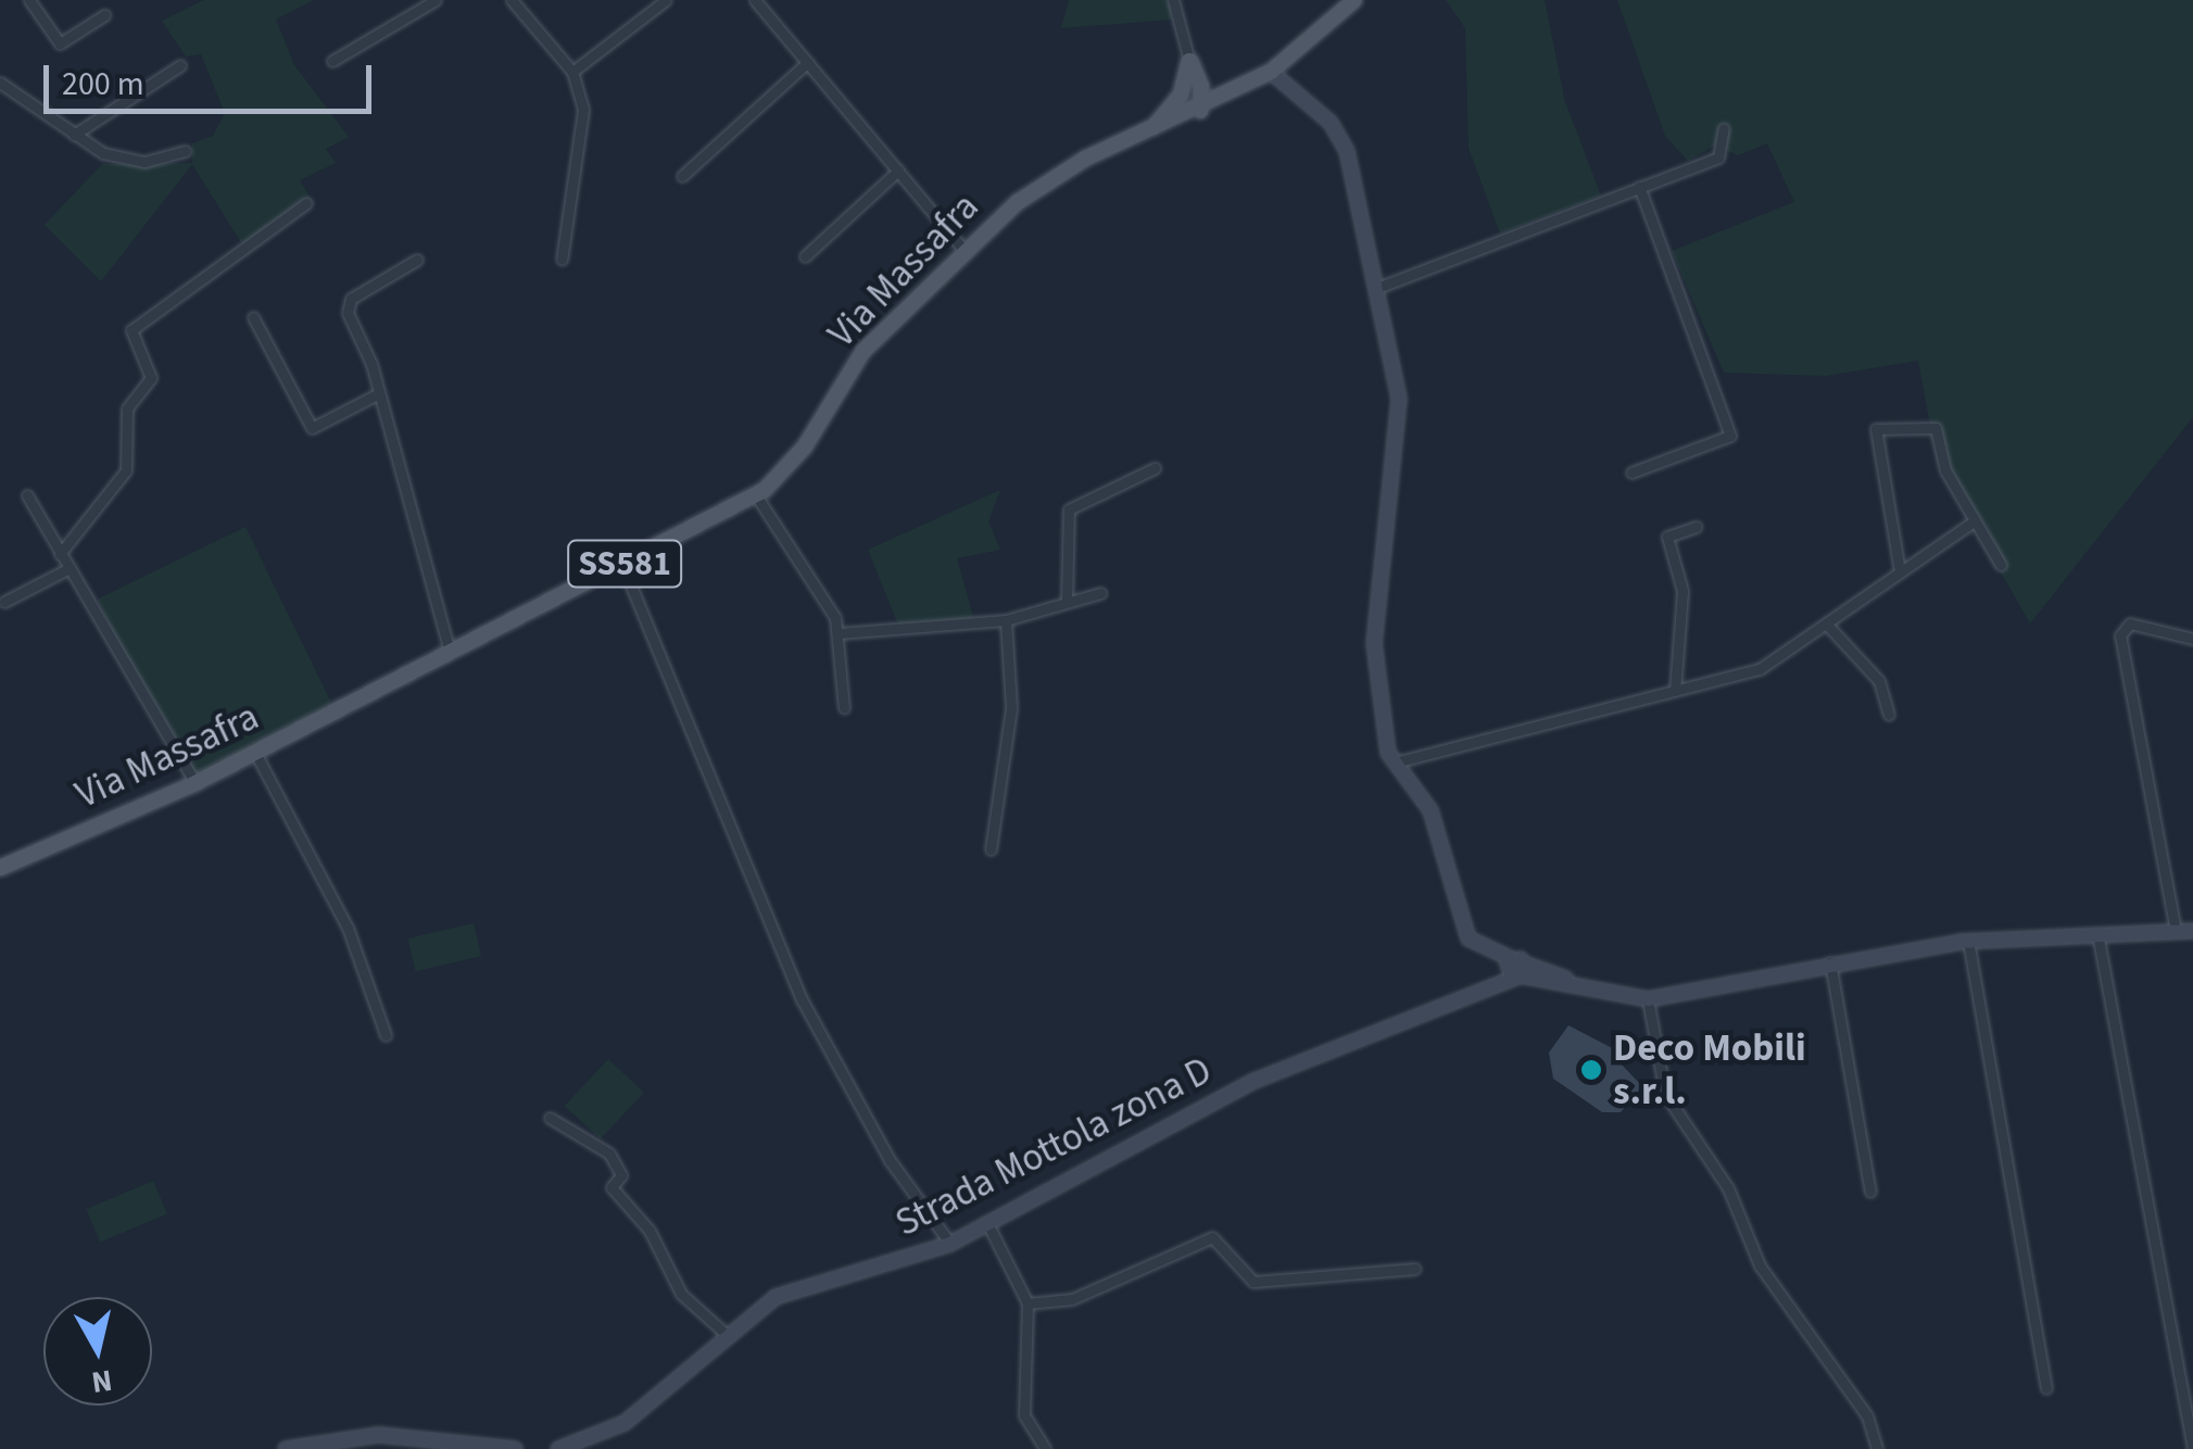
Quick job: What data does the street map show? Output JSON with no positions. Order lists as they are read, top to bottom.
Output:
{
  "streets": {
    "main road": ["Via Massafra", "SS581", "Strada Mottola zona D"]
  },
  "places": ["Deco Mobili s.r.l."],
  "scale_bar": "200 m",
  "north": "bottom"
}
